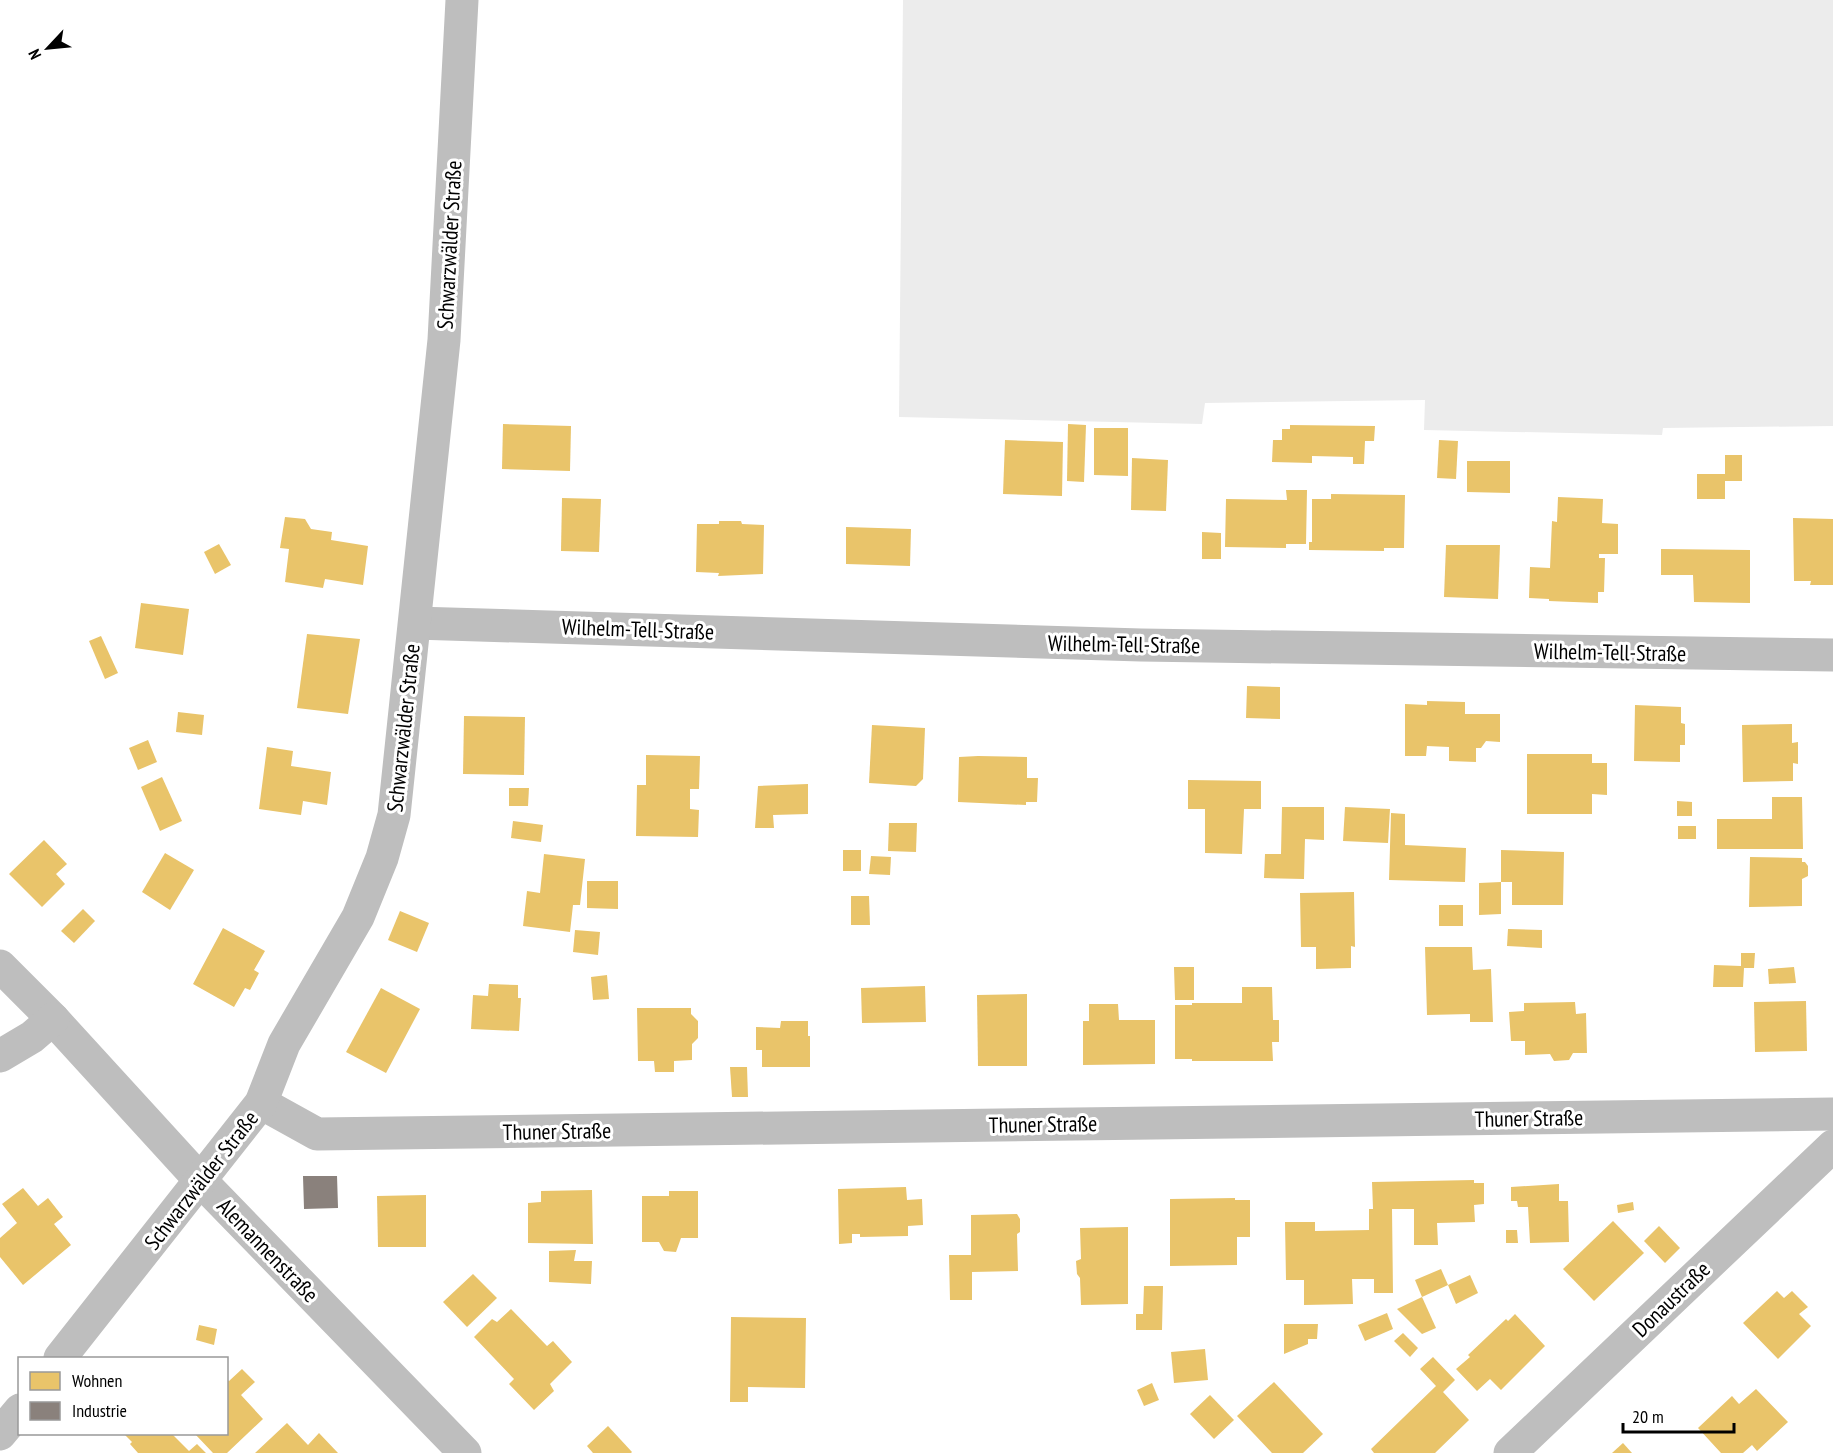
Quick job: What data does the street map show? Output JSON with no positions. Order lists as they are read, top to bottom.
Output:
{
  "streets": {
    "street": [
      "Schwarzwälder Straße",
      "Wilhelm-Tell-Straße",
      "Thuner Straße",
      "Alemannenstraße",
      "Donaustraße"
    ]
  },
  "crossings": [
    ["Schwarzwälder Straße", "Wilhelm-Tell-Straße"],
    ["Schwarzwälder Straße", "Thuner Straße"],
    ["Schwarzwälder Straße", "Alemannenstraße"]
  ],
  "legend": ["Wohnen", "Industrie"],
  "scale_bar": "20 m",
  "north": "bottom left"
}
